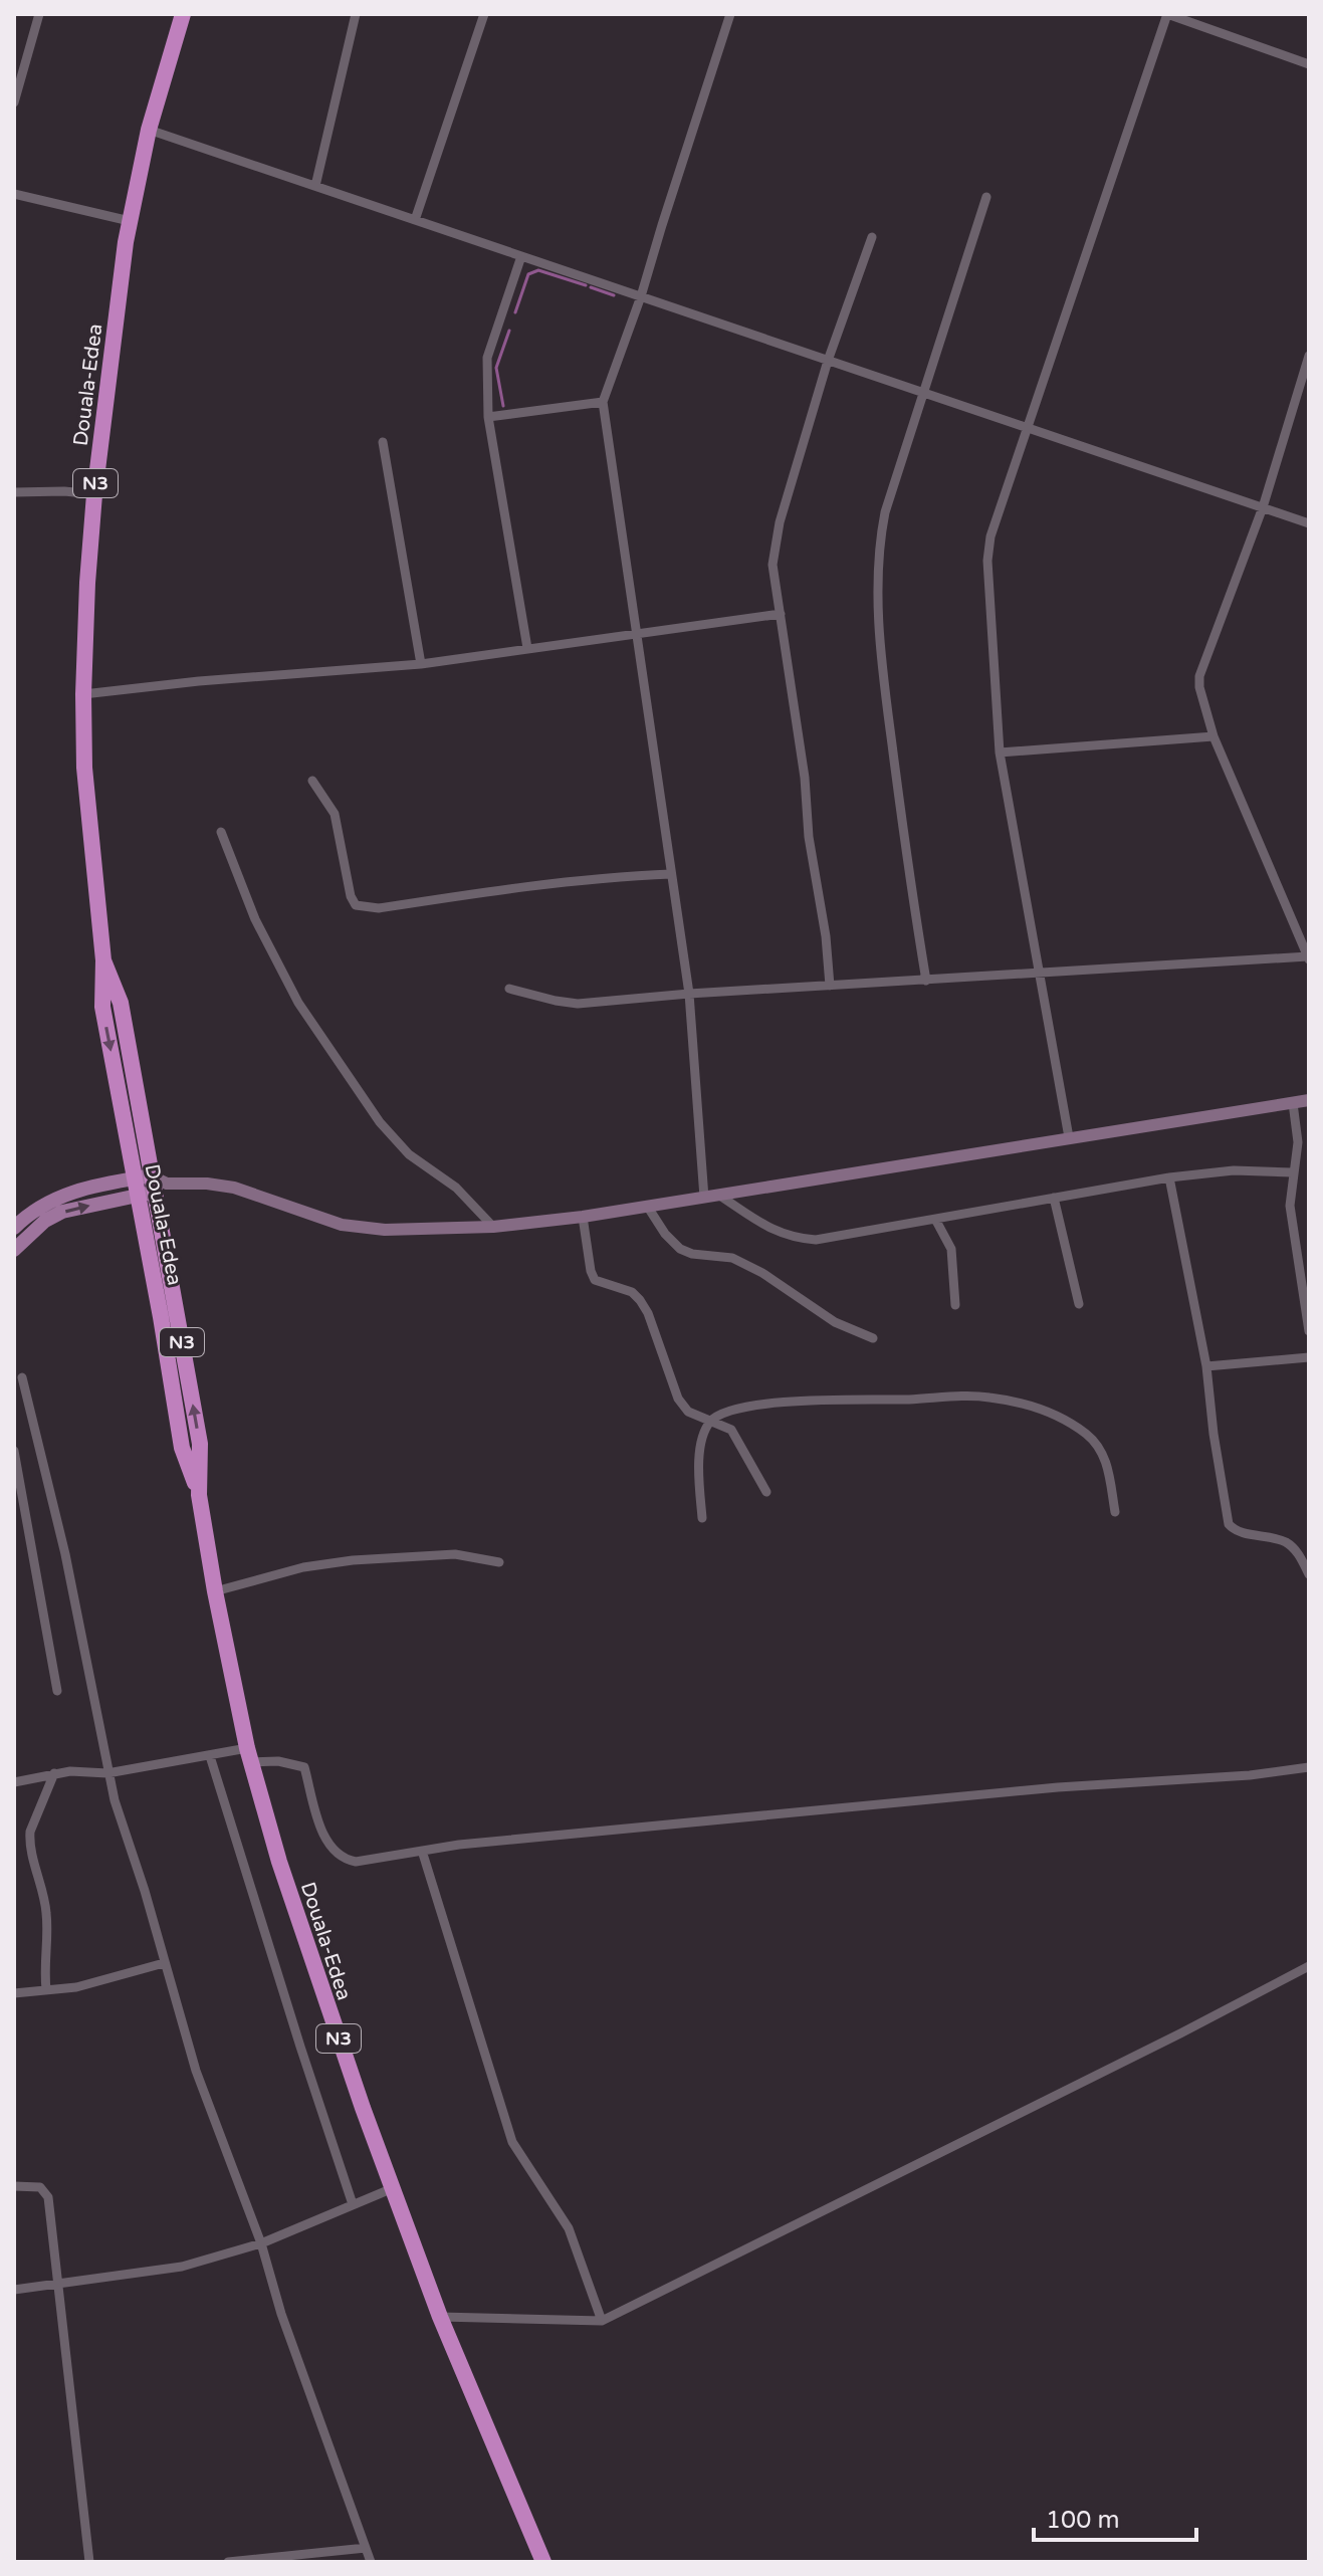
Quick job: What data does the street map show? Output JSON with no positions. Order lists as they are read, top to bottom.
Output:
{
  "streets": {
    "highway": ["Douala-Edea", "N3"]
  },
  "scale_bar": "100 m"
}
